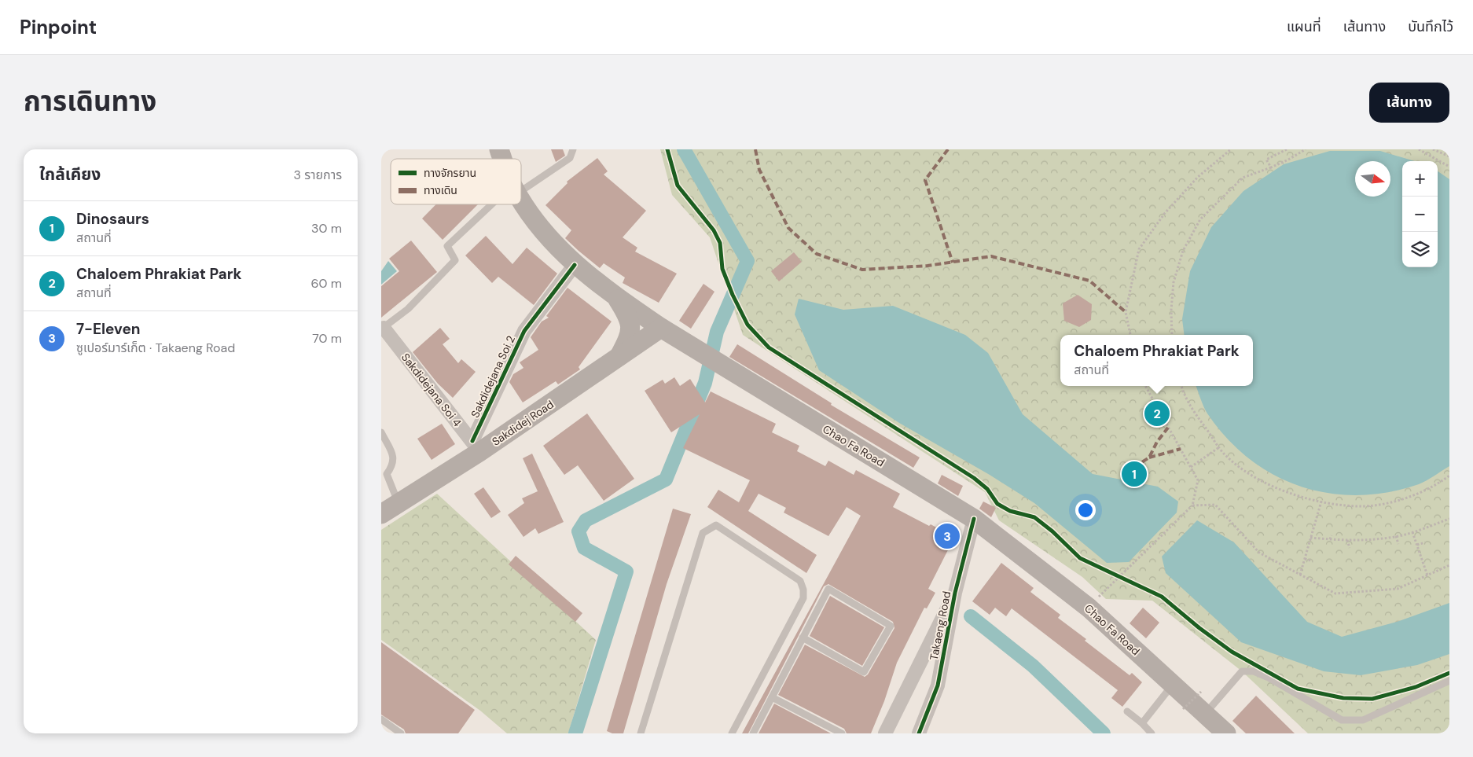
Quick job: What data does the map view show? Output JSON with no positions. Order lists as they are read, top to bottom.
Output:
{
  "streets": {
    "main road": ["Sakdidej Road", "Chao Fa Road"],
    "street": ["Sakdidejana Soi 2", "Sakdidejana Soi 4", "Takaeng Road"]
  },
  "crossings": [
    ["Sakdidejana Soi 2", "Sakdidejana Soi 4"],
    ["Sakdidejana Soi 2", "Sakdidej Road"],
    ["Sakdidejana Soi 2", "Chao Fa Road"],
    ["Sakdidejana Soi 4", "Sakdidej Road"],
    ["Sakdidej Road", "Chao Fa Road"],
    ["Chao Fa Road", "Takaeng Road"]
  ],
  "legend": ["ทางจักรยาน", "ทางเดิน"],
  "north": "right",
  "page": {
    "header": "Pinpoint",
    "nav": ["แผนที่", "เส้นทาง", "บันทึกไว้"],
    "title": "การเดินทาง",
    "buttons": "เส้นทาง",
    "heading": ["ใกล้เคียง", "3 รายการ"],
    "map_buttons": ["+", "−"],
    "list": [
      {
        "mark": "1",
        "name": "Dinosaurs",
        "note": "สถานที่",
        "value": "30 m"
      },
      {
        "mark": "2",
        "name": "Chaloem Phrakiat Park",
        "note": "สถานที่",
        "value": "60 m"
      },
      {
        "mark": "3",
        "name": "7-Eleven",
        "note": "ซูเปอร์มาร์เก็ต · Takaeng Road",
        "value": "70 m"
      }
    ],
    "popup": ["Chaloem Phrakiat Park", "สถานที่"],
    "pins": ["2", "1", "3"]
  }
}
